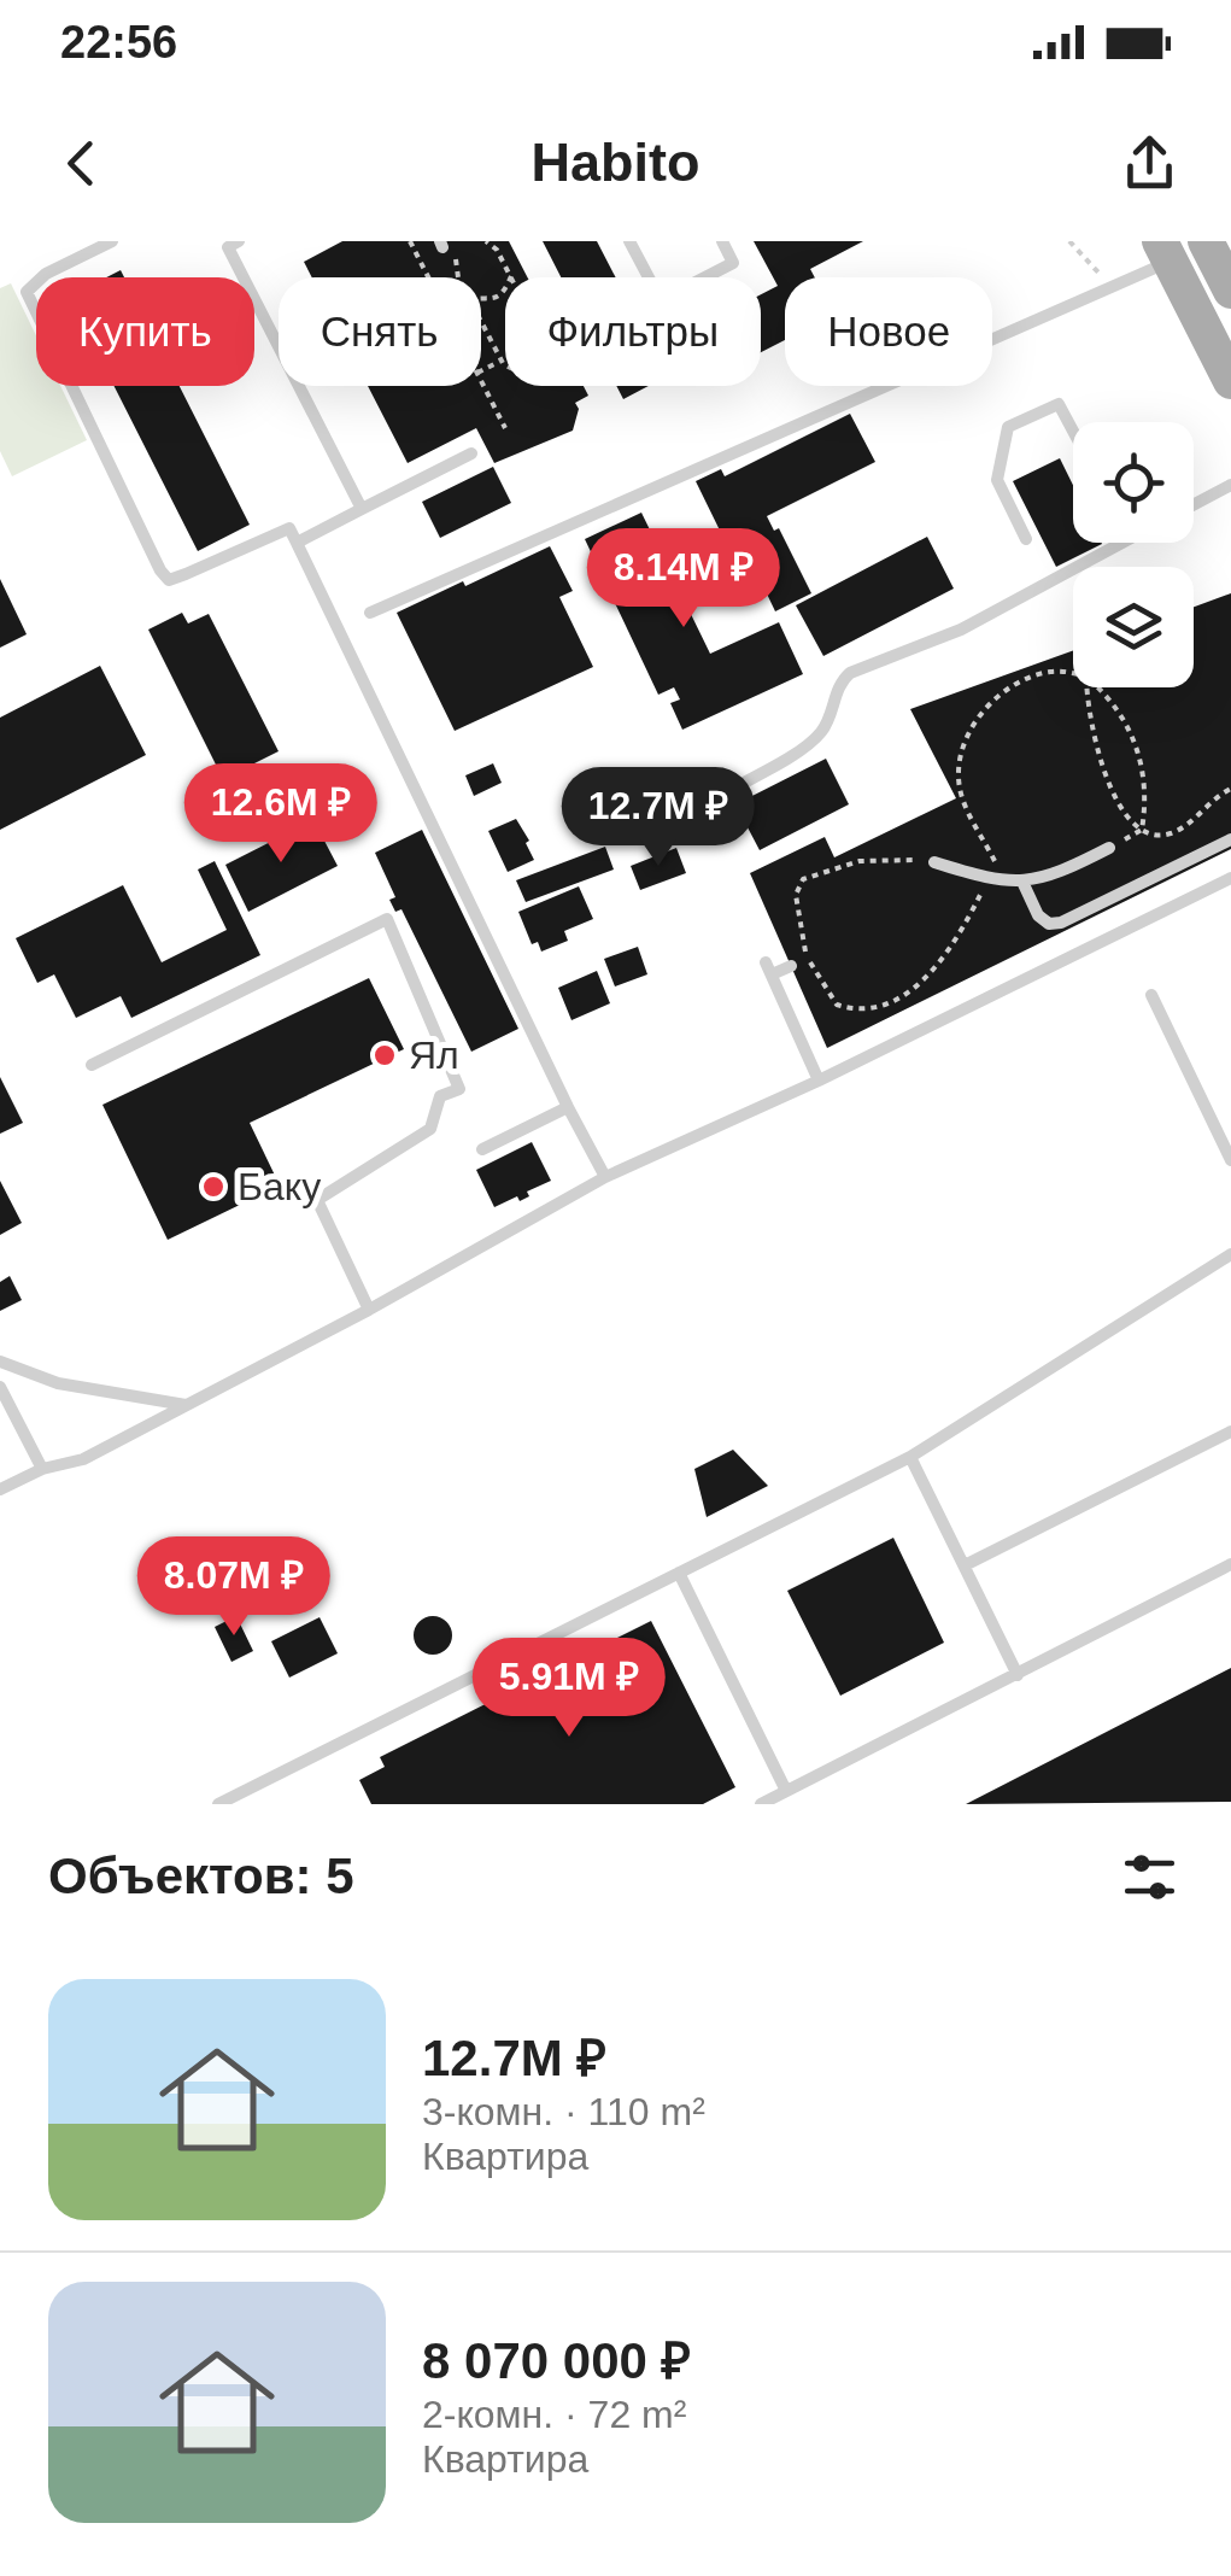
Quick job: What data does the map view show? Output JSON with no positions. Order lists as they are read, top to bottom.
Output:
{
  "places": ["Ял", "Баку"],
  "page": {
    "status": "22:56",
    "header": "Habito",
    "chip": [
      "Купить",
      "Снять",
      "Фильтры",
      "Новое"
    ],
    "price": [
      "8.14M ₽",
      "12.6M ₽",
      "12.7M ₽",
      "8.07M ₽",
      "5.91M ₽"
    ],
    "heading": "Объектов: 5",
    "list": [
      {
        "name": "12.7M ₽",
        "note": "3-комн. · 110 m² · Квартира"
      },
      {
        "name": "8 070 000 ₽",
        "note": "2-комн. · 72 m² · Квартира"
      }
    ]
  }
}
